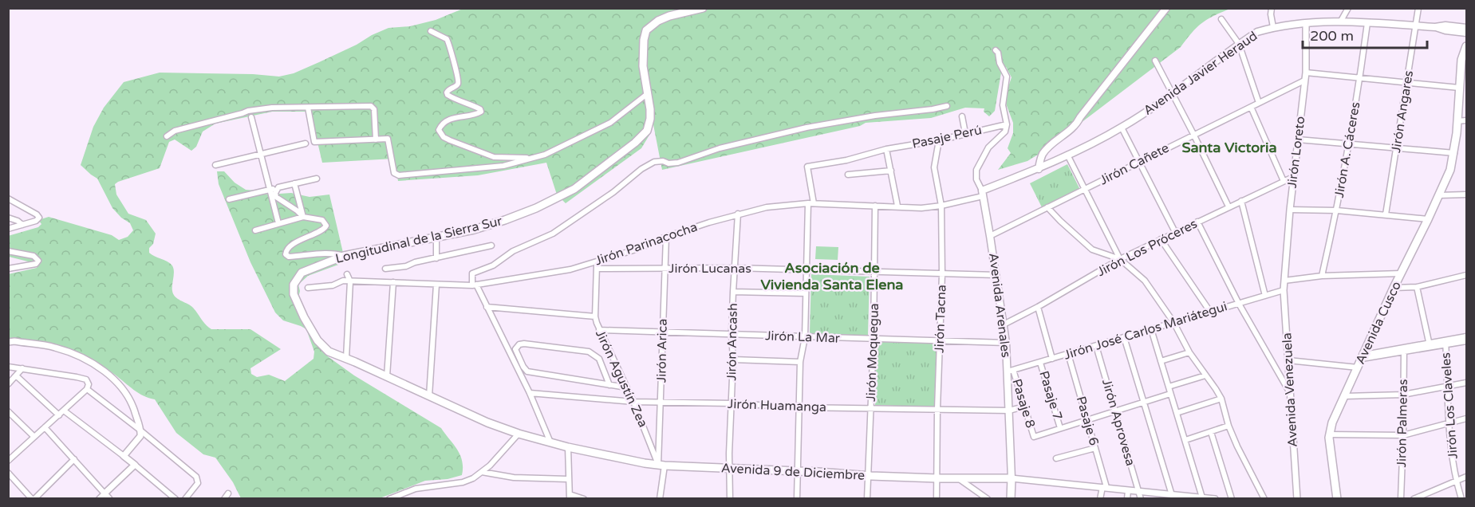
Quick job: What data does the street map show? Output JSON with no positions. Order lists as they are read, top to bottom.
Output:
{
  "streets": {
    "main road": [
      "Avenida Javier Heraud",
      "Longitudinal de la Sierra Sur",
      "Avenida Arenales",
      "Avenida Cusco",
      "Avenida 9 de Diciembre"
    ],
    "street": [
      "Jirón Angares",
      "Pasaje Perú",
      "Jirón A. Cáceres",
      "Jirón Loreto",
      "Jirón Cañete",
      "Jirón Parinacocha",
      "Jirón Los Próceres",
      "Jirón Lucanas",
      "Jirón Tacna",
      "Jirón José Carlos Mariátegui",
      "Jirón La Mar",
      "Jirón Ancash",
      "Jirón Arica",
      "Jirón Moquegua",
      "Jirón Agustín Zea",
      "Avenida Venezuela",
      "Pasaje 7",
      "Pasaje 8",
      "Jirón Huamanga",
      "Jirón Los Claveles",
      "Pasaje 6",
      "Jirón Aprovesa",
      "Jirón Palmeras"
    ]
  },
  "crossings": [
    ["Avenida Javier Heraud", "Jirón Angares"],
    ["Avenida Javier Heraud", "Jirón A. Cáceres"],
    ["Avenida Javier Heraud", "Jirón Loreto"],
    ["Avenida Javier Heraud", "Jirón Parinacocha"],
    ["Avenida Javier Heraud", "Avenida Arenales"],
    ["Pasaje Perú", "Jirón Parinacocha"],
    ["Pasaje Perú", "Avenida Arenales"],
    ["Pasaje Perú", "Jirón Tacna"],
    ["Jirón Loreto", "Jirón Cañete"],
    ["Jirón Loreto", "Jirón Los Próceres"],
    ["Jirón Loreto", "Avenida Venezuela"],
    ["Jirón Cañete", "Avenida Arenales"],
    ["Longitudinal de la Sierra Sur", "Avenida 9 de Diciembre"],
    ["Jirón Parinacocha", "Avenida Arenales"],
    ["Jirón Parinacocha", "Jirón Tacna"],
    ["Jirón Parinacocha", "Jirón Ancash"],
    ["Jirón Parinacocha", "Jirón Arica"],
    ["Jirón Parinacocha", "Jirón Moquegua"],
    ["Jirón Parinacocha", "Jirón Agustín Zea"],
    ["Jirón Los Próceres", "Avenida Arenales"],
    ["Jirón Lucanas", "Avenida Arenales"],
    ["Jirón Lucanas", "Jirón Tacna"],
    ["Jirón Lucanas", "Jirón Ancash"],
    ["Jirón Lucanas", "Jirón Arica"],
    ["Jirón Lucanas", "Jirón Moquegua"],
    ["Jirón Lucanas", "Jirón Agustín Zea"],
    ["Avenida Arenales", "Jirón José Carlos Mariátegui"],
    ["Avenida Arenales", "Jirón La Mar"],
    ["Avenida Arenales", "Pasaje 8"],
    ["Avenida Arenales", "Jirón Huamanga"],
    ["Avenida Arenales", "Avenida 9 de Diciembre"],
    ["Jirón Tacna", "Jirón La Mar"],
    ["Jirón Tacna", "Jirón Huamanga"],
    ["Jirón Tacna", "Avenida 9 de Diciembre"],
    ["Jirón José Carlos Mariátegui", "Avenida Venezuela"],
    ["Jirón José Carlos Mariátegui", "Pasaje 7"],
    ["Jirón José Carlos Mariátegui", "Pasaje 8"],
    ["Jirón José Carlos Mariátegui", "Pasaje 6"],
    ["Jirón José Carlos Mariátegui", "Jirón Aprovesa"],
    ["Jirón La Mar", "Jirón Ancash"],
    ["Jirón La Mar", "Jirón Arica"],
    ["Jirón La Mar", "Jirón Moquegua"],
    ["Jirón La Mar", "Jirón Agustín Zea"],
    ["Jirón Ancash", "Jirón Huamanga"],
    ["Jirón Ancash", "Avenida 9 de Diciembre"],
    ["Jirón Arica", "Jirón Agustín Zea"],
    ["Jirón Arica", "Jirón Huamanga"],
    ["Jirón Arica", "Avenida 9 de Diciembre"],
    ["Jirón Moquegua", "Jirón Huamanga"],
    ["Jirón Moquegua", "Avenida 9 de Diciembre"],
    ["Jirón Agustín Zea", "Jirón Huamanga"],
    ["Jirón Agustín Zea", "Avenida 9 de Diciembre"],
    ["Pasaje 7", "Pasaje 8"],
    ["Pasaje 8", "Jirón Huamanga"],
    ["Pasaje 6", "Avenida 9 de Diciembre"],
    ["Jirón Aprovesa", "Avenida 9 de Diciembre"]
  ],
  "districts": ["Santa Victoria", "Asociación de Vivienda Santa Elena"],
  "scale_bar": "200 m"
}
